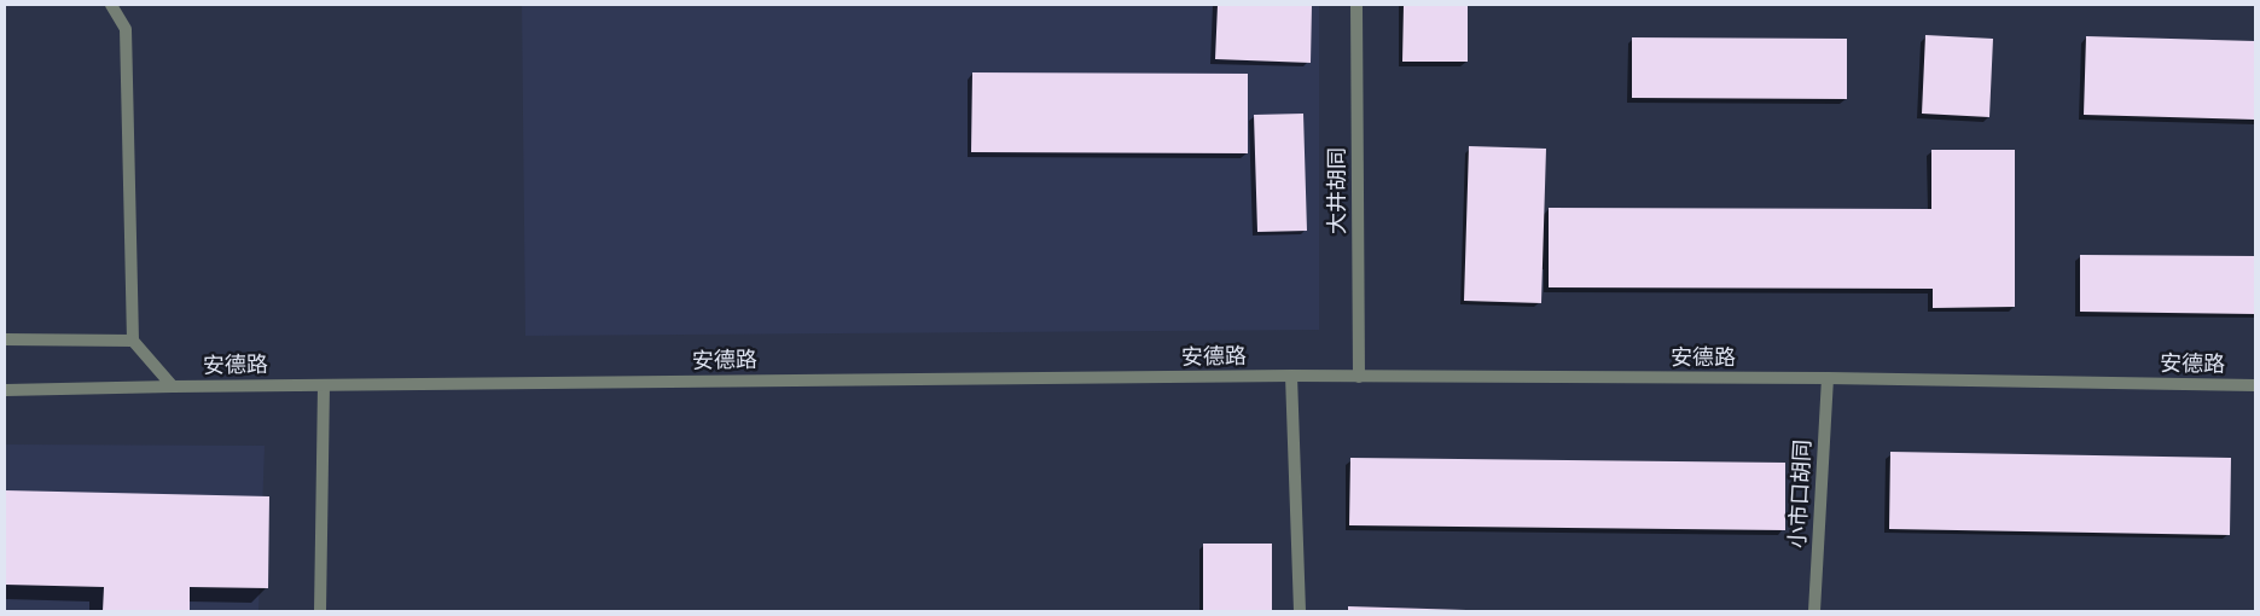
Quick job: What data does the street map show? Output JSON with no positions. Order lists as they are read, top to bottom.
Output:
{
  "streets": {
    "street": ["大井胡同", "安德路", "小市口胡同"]
  },
  "crossings": [
    ["大井胡同", "安德路"],
    ["安德路", "小市口胡同"]
  ]
}
